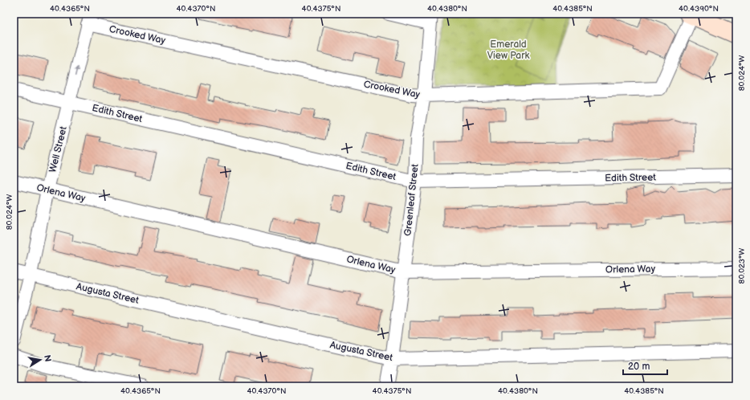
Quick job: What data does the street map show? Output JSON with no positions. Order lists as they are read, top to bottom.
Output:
{
  "streets": {
    "street": [
      "Crooked Way",
      "Edith Street",
      "Well Street",
      "Orlena Way",
      "Greenleaf Street",
      "Augusta Street"
    ]
  },
  "crossings": [
    ["Crooked Way", "Well Street"],
    ["Crooked Way", "Greenleaf Street"],
    ["Edith Street", "Well Street"],
    ["Edith Street", "Greenleaf Street"],
    ["Well Street", "Orlena Way"],
    ["Well Street", "Augusta Street"],
    ["Orlena Way", "Greenleaf Street"],
    ["Greenleaf Street", "Augusta Street"]
  ],
  "parks": ["Emerald View Park"],
  "scale_bar": "20 m",
  "north": "right",
  "coordinates": [
    "40.4365°N",
    "40.4370°N",
    "40.4375°N",
    "40.4380°N",
    "40.4385°N",
    "40.4390°N",
    "80.024°W",
    "80.023°W"
  ]
}
